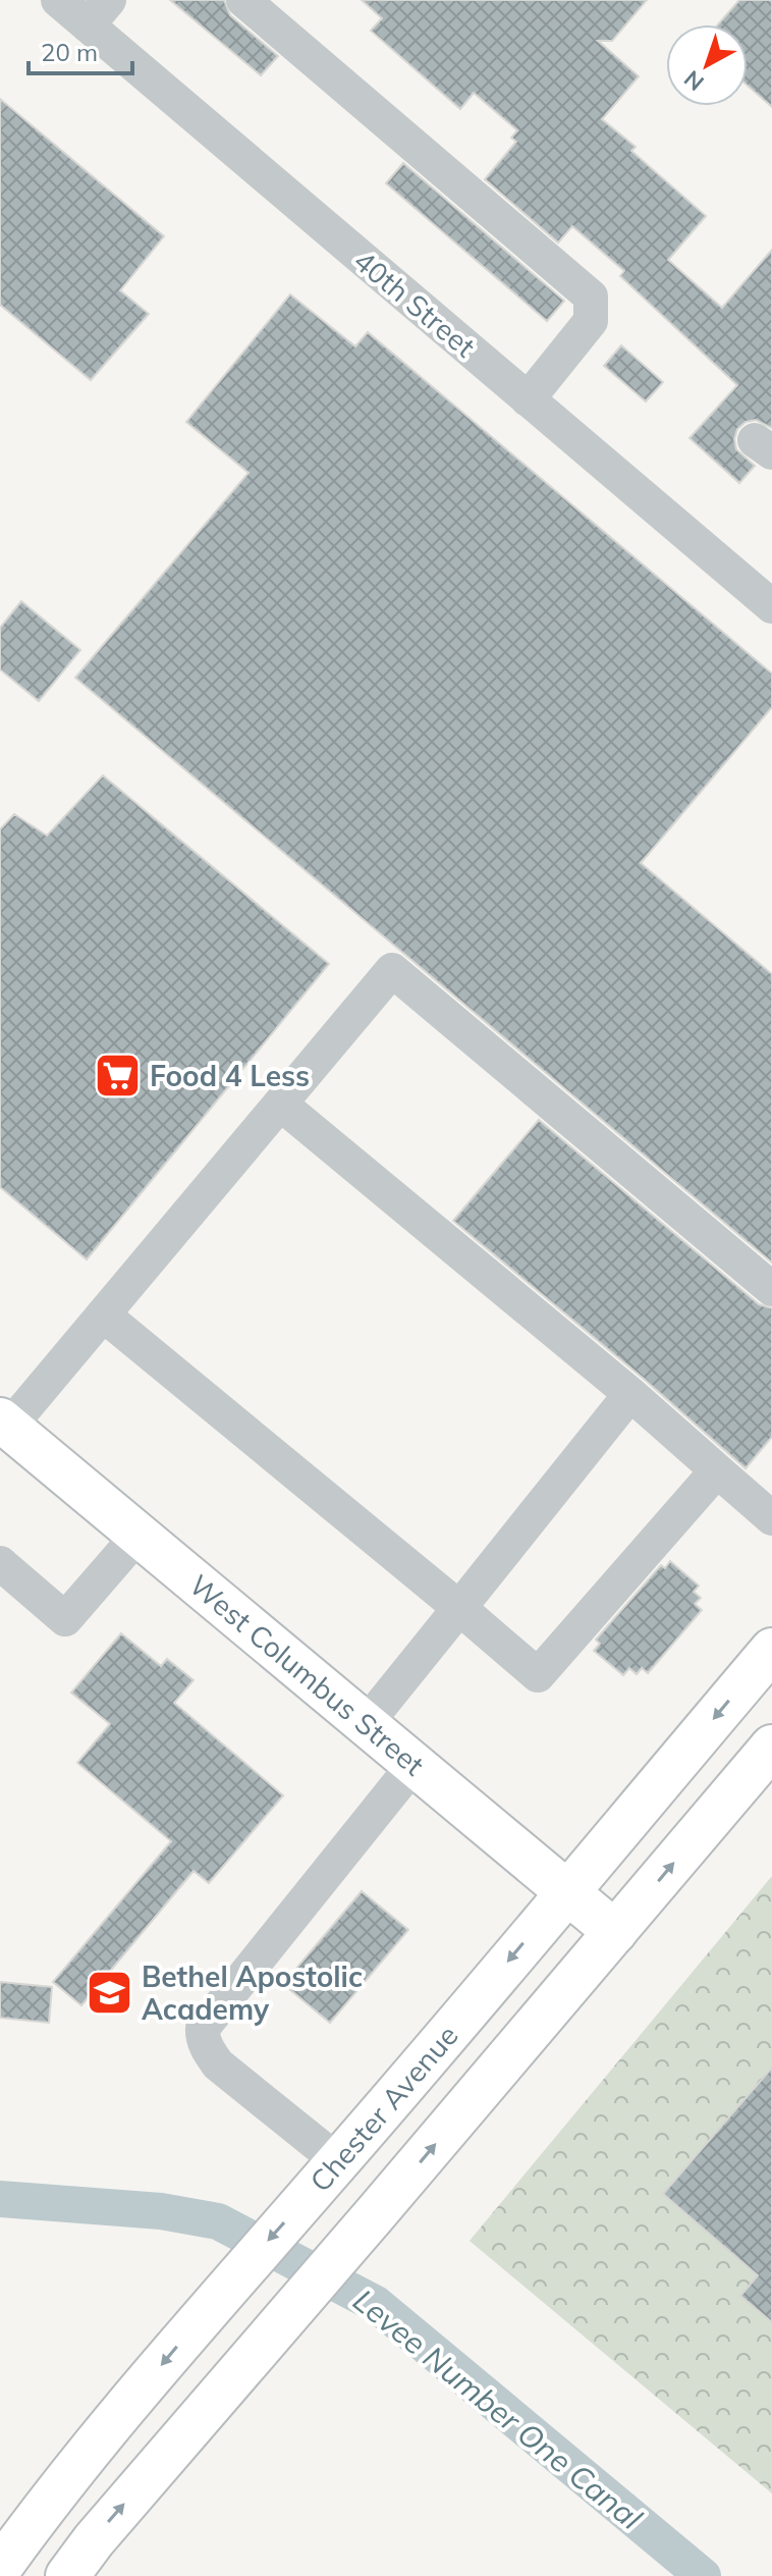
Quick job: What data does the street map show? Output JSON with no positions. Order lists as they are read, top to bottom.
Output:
{
  "streets": {
    "main road": ["West Columbus Street", "Chester Avenue"],
    "street": ["40th Street"]
  },
  "crossings": [
    ["West Columbus Street", "Chester Avenue"]
  ],
  "water": ["Levee Number One Canal"],
  "places": {
    "supermarket": ["Food 4 Less"],
    "school or university": ["Bethel Apostolic Academy"]
  },
  "scale_bar": "20 m",
  "north": "bottom left"
}
